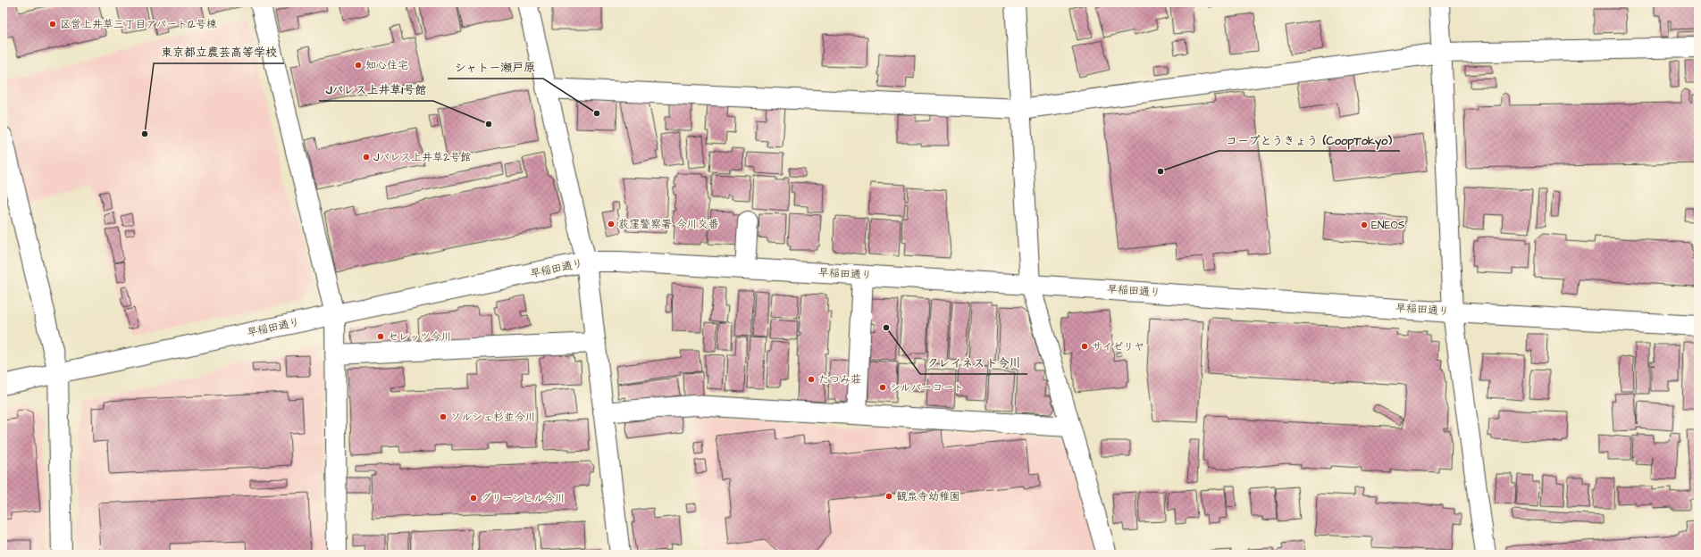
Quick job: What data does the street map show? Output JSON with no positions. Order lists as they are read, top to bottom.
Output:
{
  "streets": {
    "street": ["早稲田通り"]
  },
  "places": [
    "区営上井草三丁目アパート12号棟",
    "知心住宅",
    "シャトー瀬戸原",
    "Jパレス上井草1号館",
    "東京都立農芸高等学校",
    "Jパレス上井草2号館",
    "コープとうきょう (CoopTokyo)",
    "荻窪警察署 今川交番",
    "ENEOS",
    "クレイネスト今川",
    "セレッツ今川",
    "サイゼリヤ",
    "たつみ荘",
    "シルバーコート",
    "ソルシェ杉並今川",
    "観泉寺幼稚園",
    "グリーンヒル今川"
  ]
}
